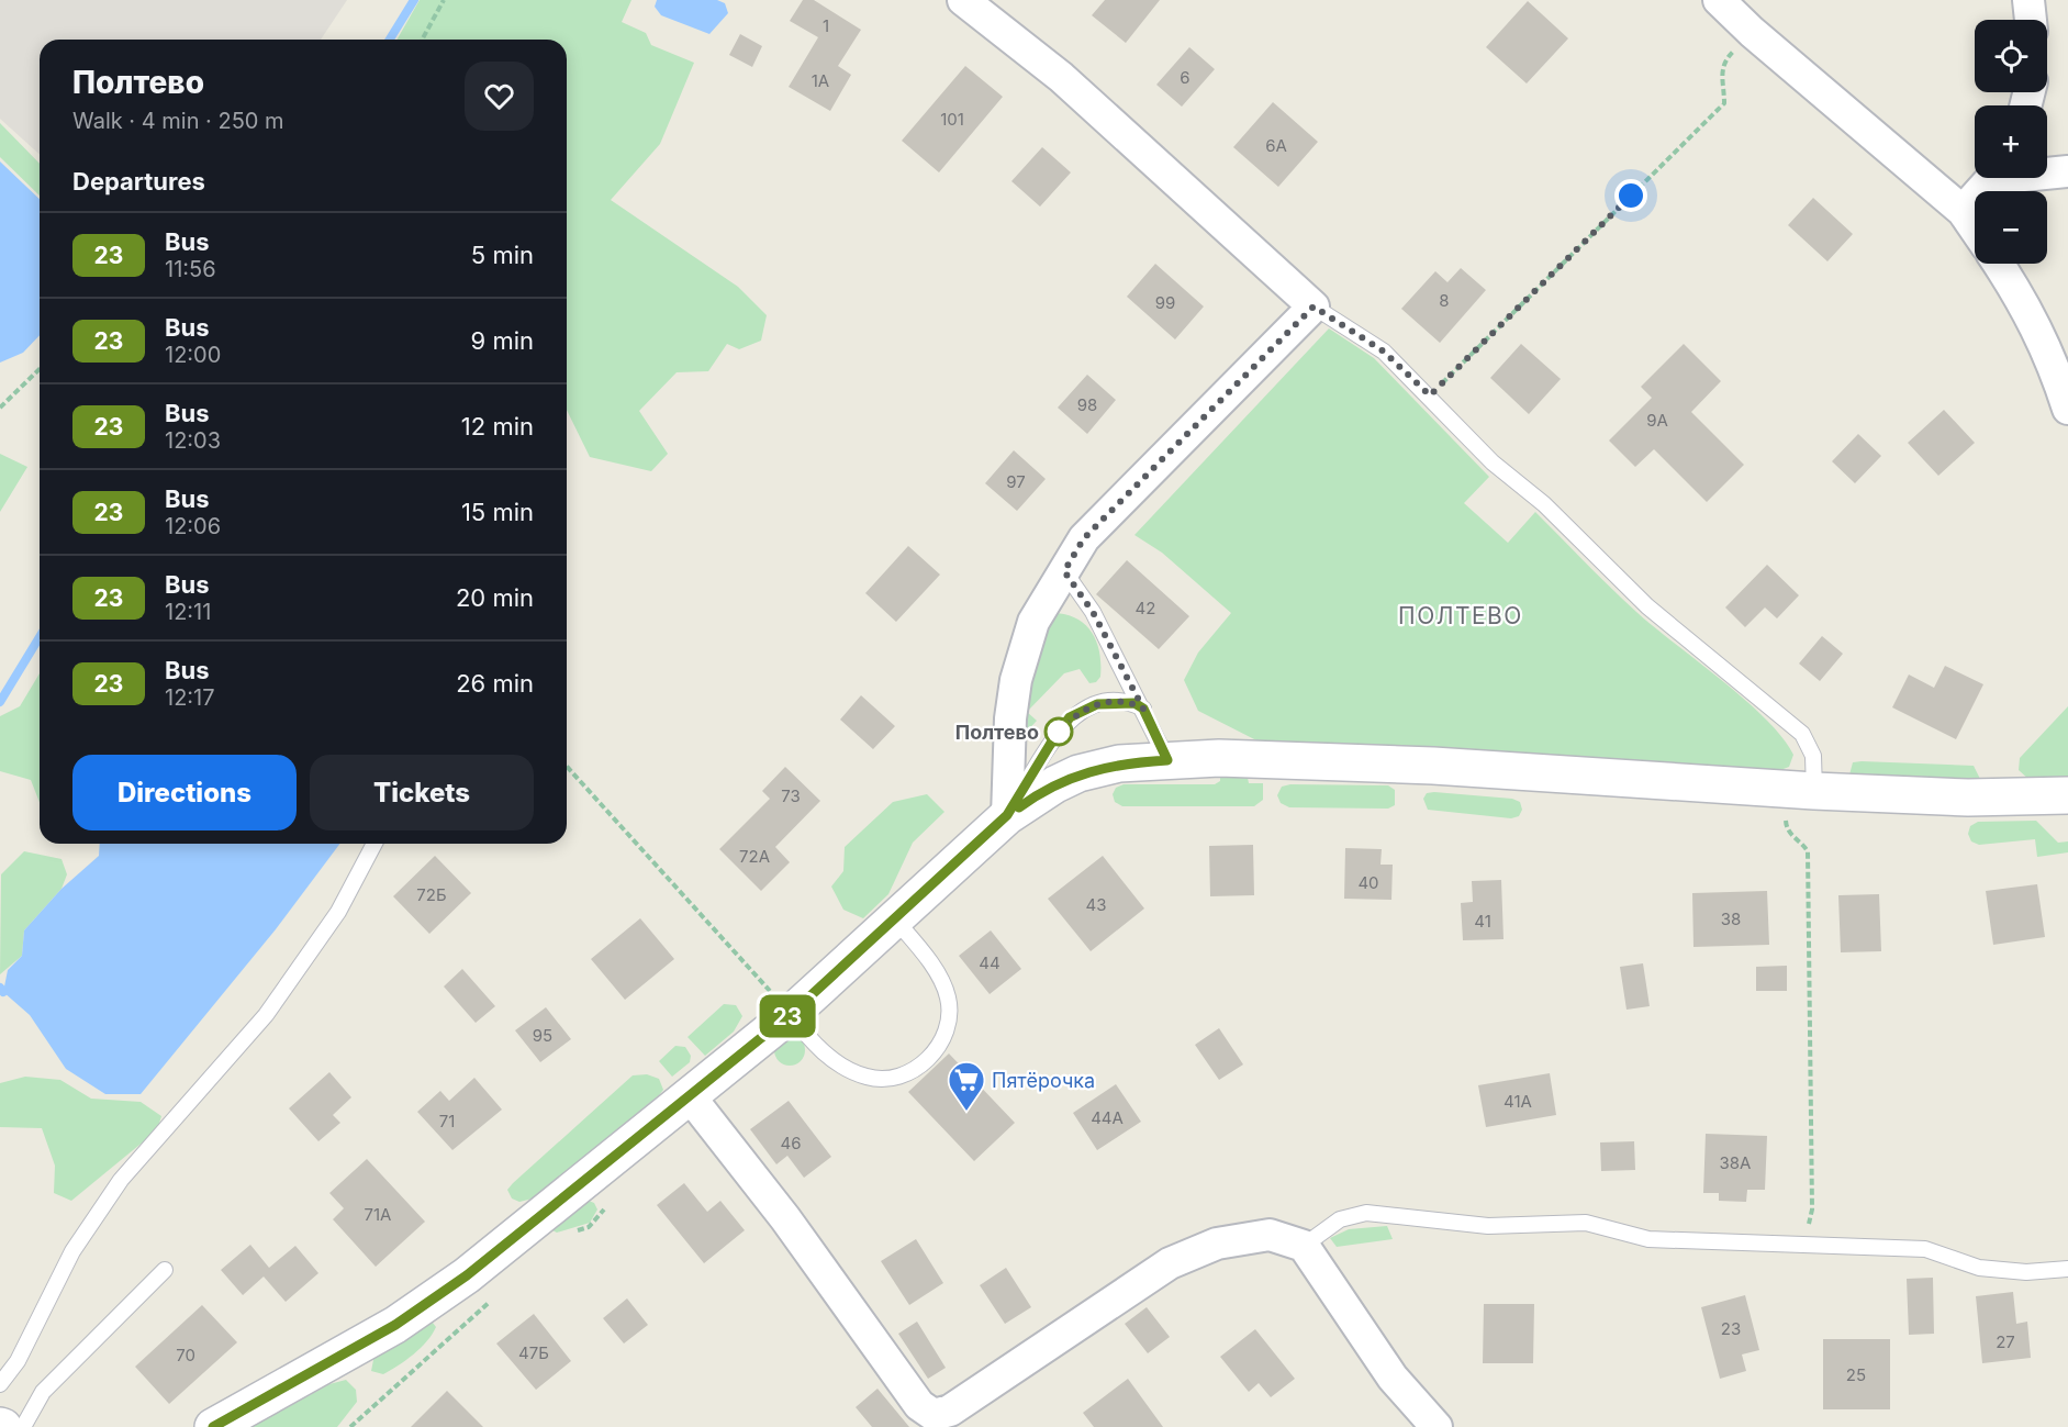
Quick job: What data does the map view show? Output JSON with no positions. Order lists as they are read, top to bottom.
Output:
{
  "districts": ["ПОЛТЕВО"],
  "places": {
    "other": ["Полтево"],
    "supermarket": ["Пятёрочка"]
  },
  "lines": ["bus line 23"],
  "house_numbers": [
    "1",
    "6",
    "1А",
    "101",
    "6А",
    "8",
    "99",
    "98",
    "9А",
    "97",
    "42",
    "73",
    "72А",
    "40",
    "72Б",
    "43",
    "38",
    "41",
    "44",
    "95",
    "41А",
    "44А",
    "71",
    "46",
    "38А",
    "71А",
    "23",
    "27",
    "47Б",
    "70",
    "25"
  ],
  "page": {
    "on_map": "23",
    "map_buttons": ["+", "−"],
    "heading": [
      ["Полтево", "Walk · 4 min · 250 m"],
      "Departures"
    ],
    "list": [
      {
        "mark": "23",
        "name": "Bus",
        "note": "11:56",
        "value": "5 min"
      },
      {
        "mark": "23",
        "name": "Bus",
        "note": "12:00",
        "value": "9 min"
      },
      {
        "mark": "23",
        "name": "Bus",
        "note": "12:03",
        "value": "12 min"
      },
      {
        "mark": "23",
        "name": "Bus",
        "note": "12:06",
        "value": "15 min"
      },
      {
        "mark": "23",
        "name": "Bus",
        "note": "12:11",
        "value": "20 min"
      },
      {
        "mark": "23",
        "name": "Bus",
        "note": "12:17",
        "value": "26 min"
      }
    ],
    "buttons": ["Directions", "Tickets"]
  }
}
